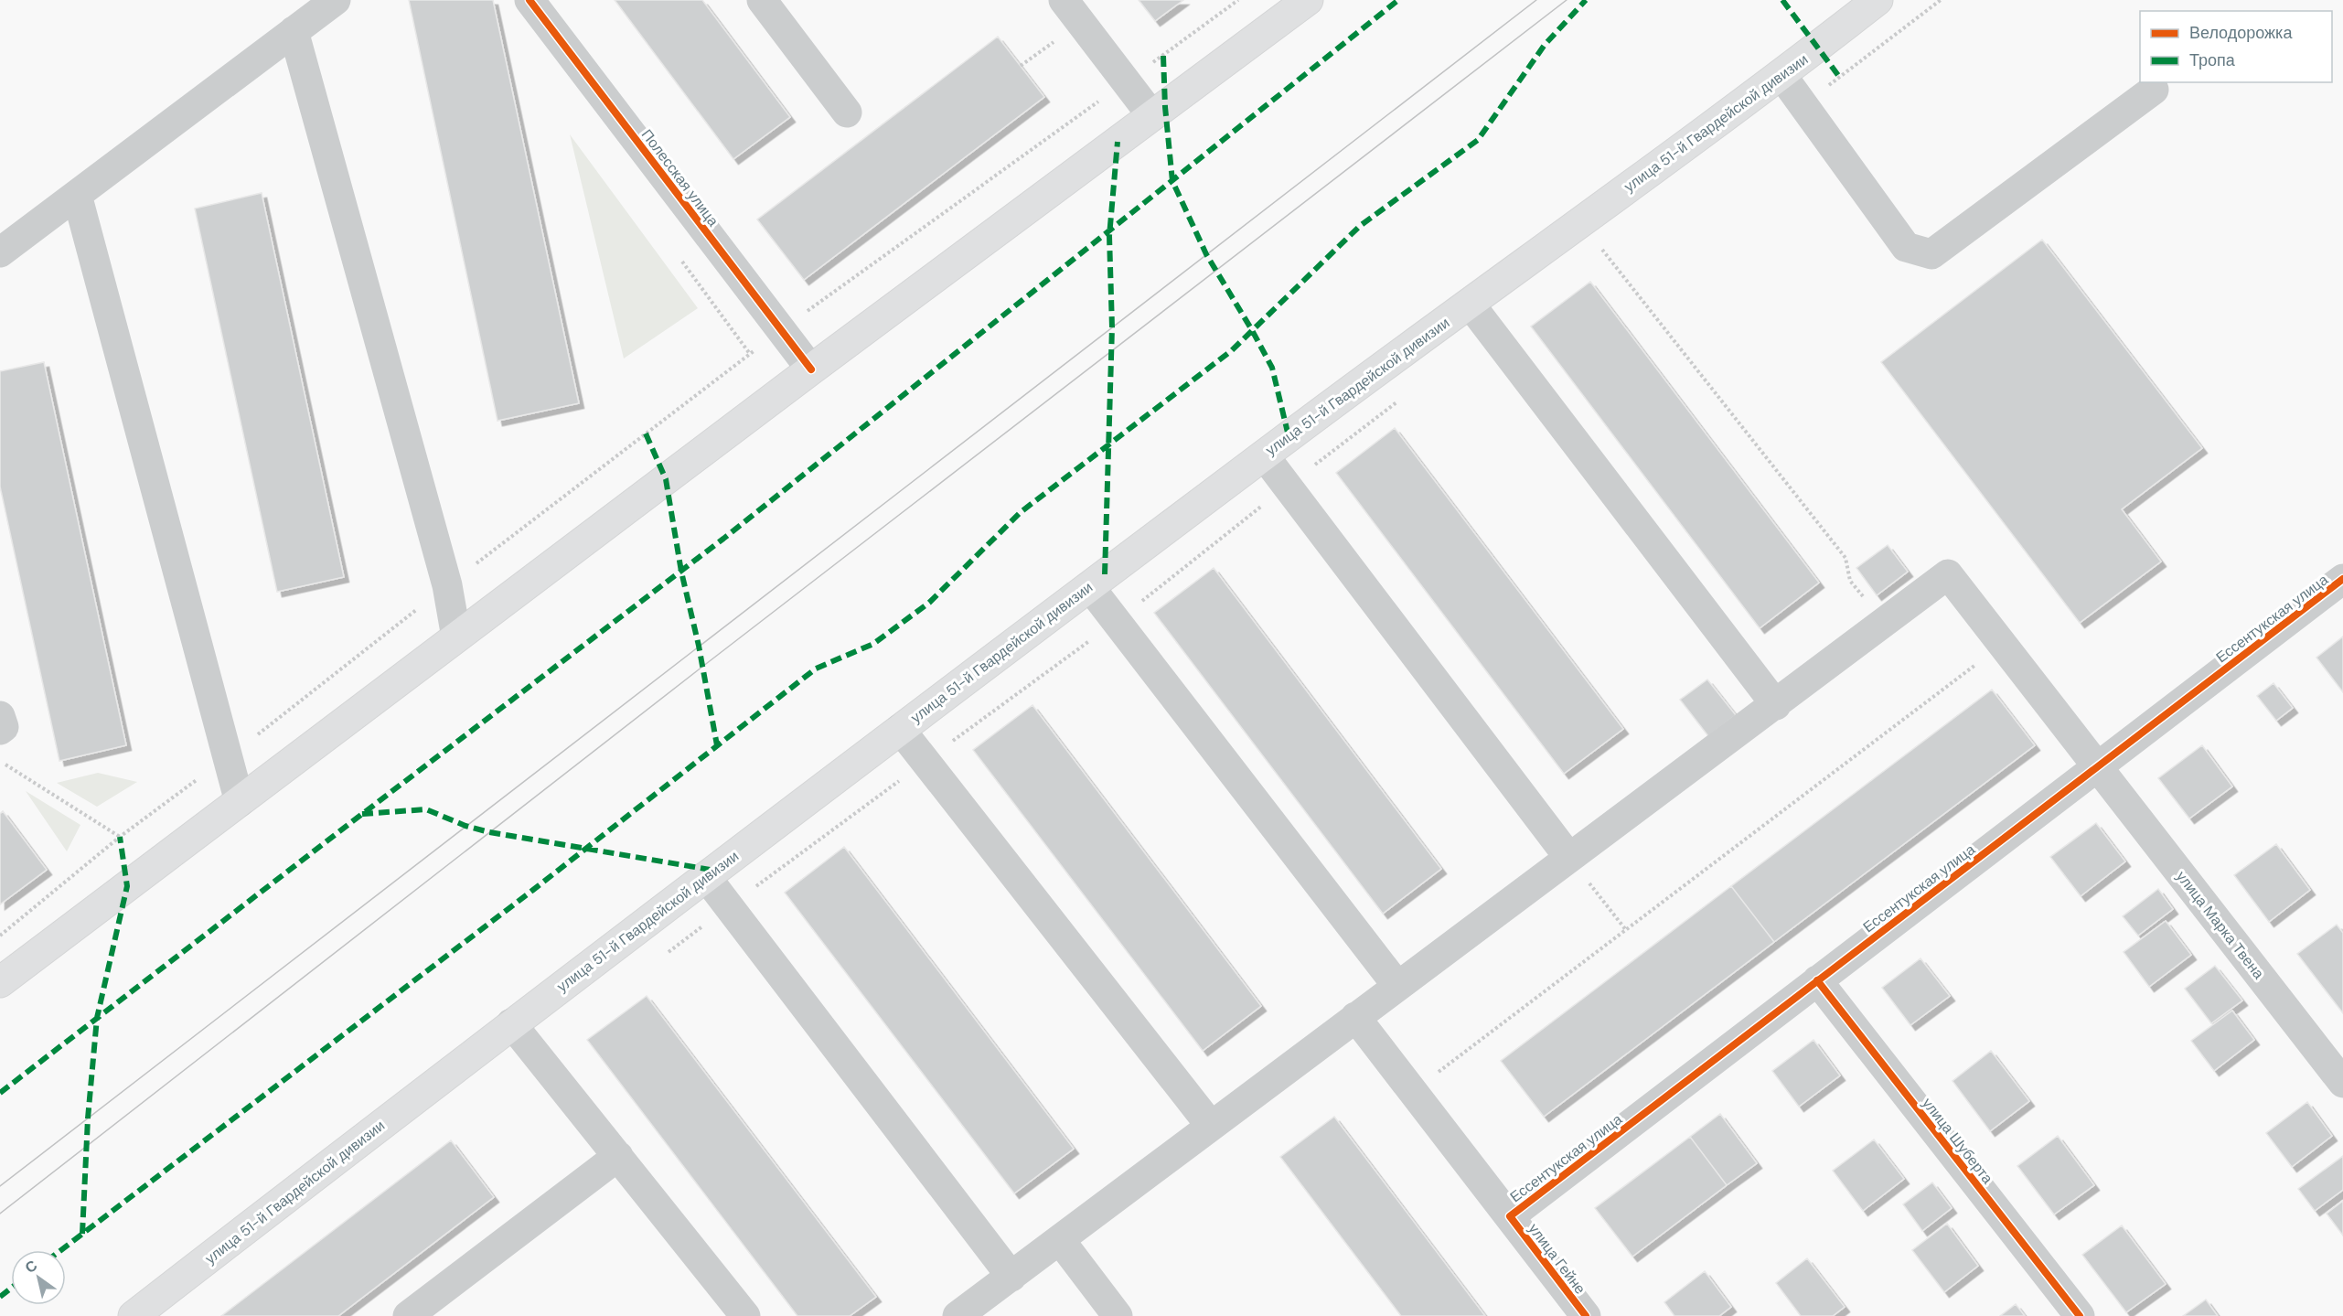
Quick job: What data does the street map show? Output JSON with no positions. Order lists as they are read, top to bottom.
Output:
{
  "streets": {
    "main road": ["улица 51-й Гвардейской дивизии"],
    "street": [
      "Полесская улица",
      "Ессентукская улица",
      "улица Марка Твена",
      "улица Шуберта",
      "улица Гейне"
    ]
  },
  "crossings": [
    ["Ессентукская улица", "улица Марка Твена"],
    ["Ессентукская улица", "улица Шуберта"],
    ["Ессентукская улица", "улица Гейне"]
  ],
  "legend": ["Велодорожка", "Тропа"],
  "north": "top left"
}
